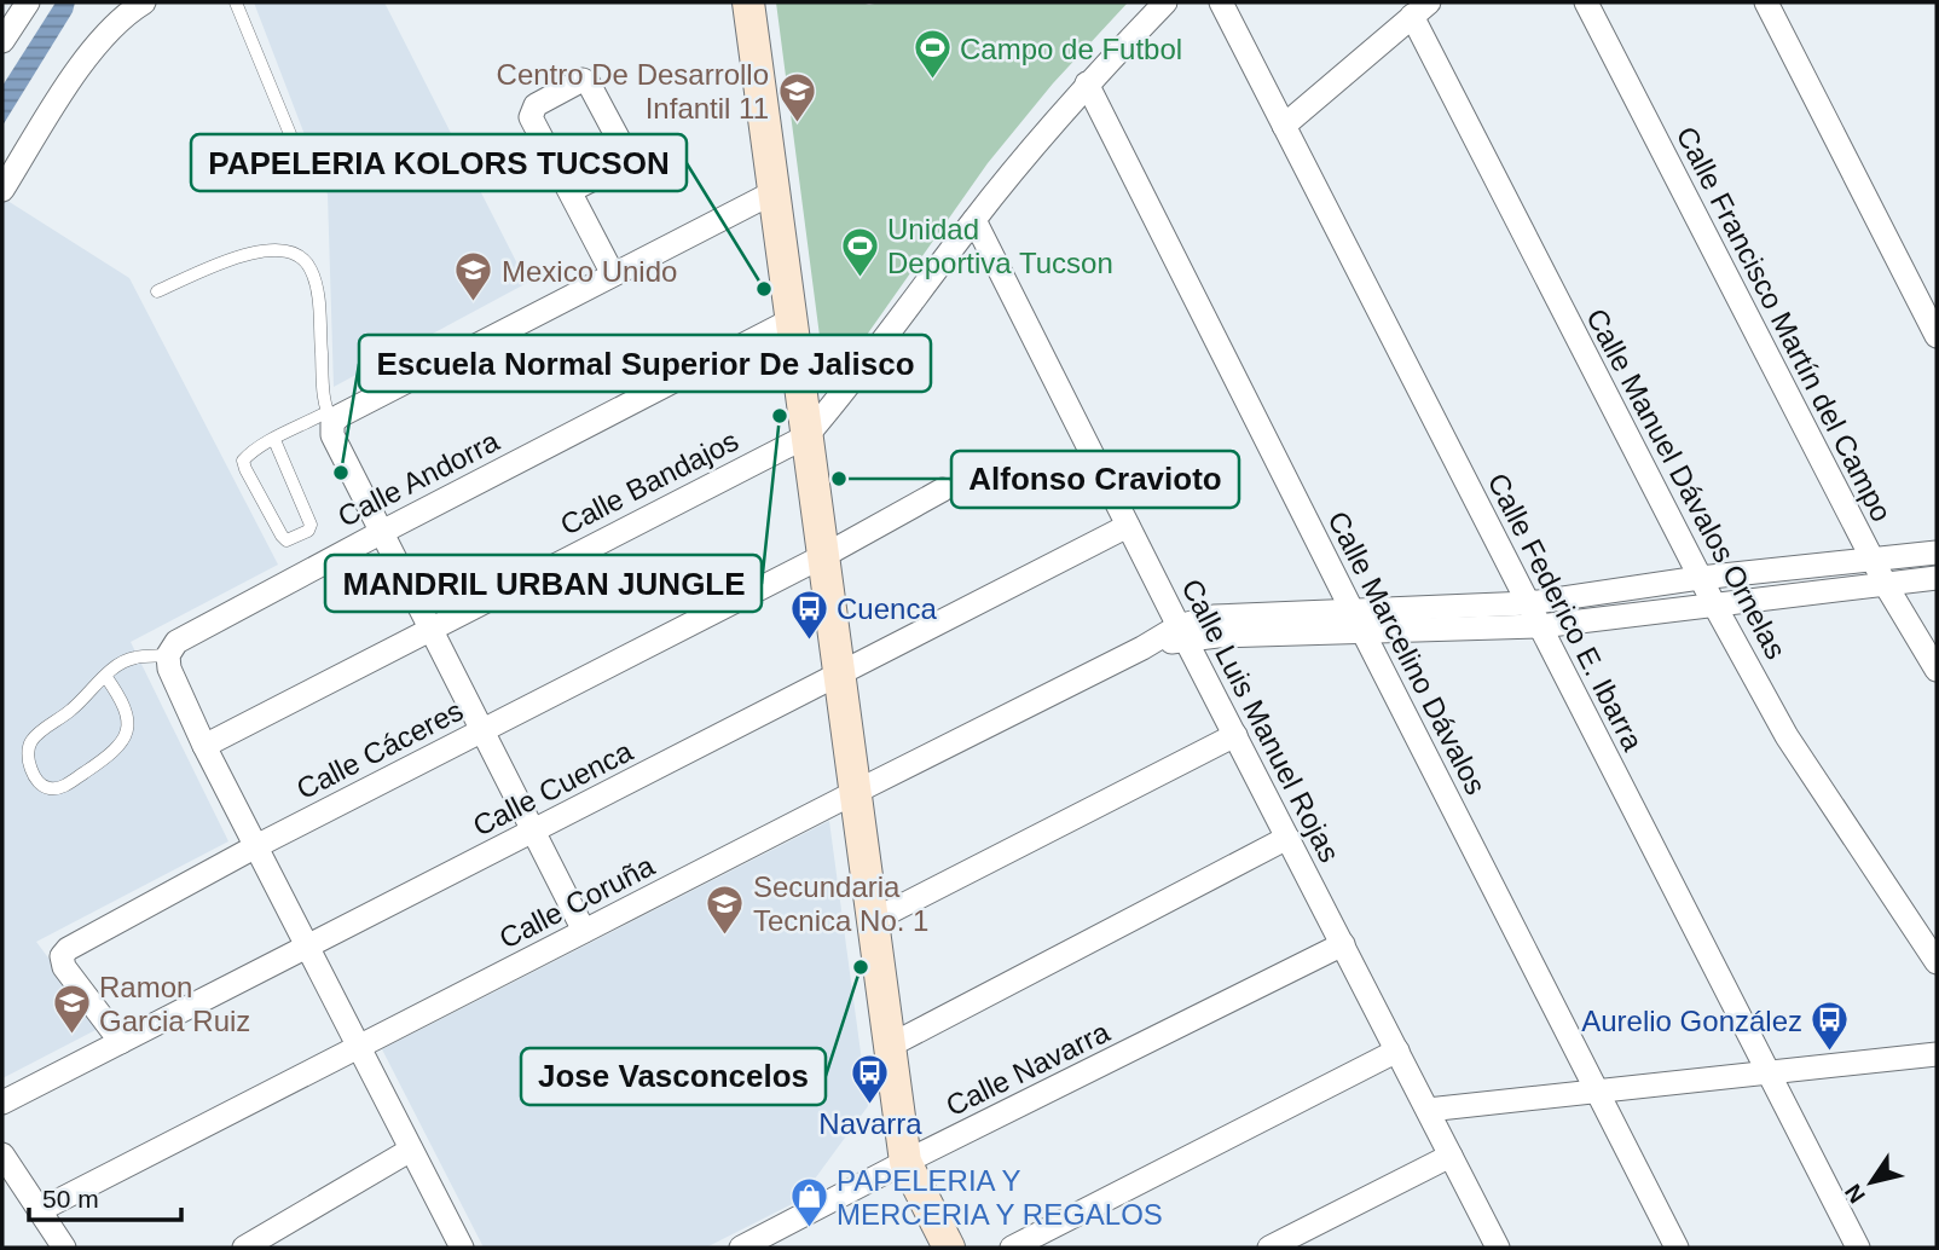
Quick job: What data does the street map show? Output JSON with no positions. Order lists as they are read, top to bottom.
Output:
{
  "streets": {
    "street": [
      "Calle Francisco Martín del Campo",
      "Calle Andorra",
      "Calle Bandajos",
      "Calle Manuel Dávalos Ornelas",
      "Calle Federico E. Ibarra",
      "Calle Marcelino Dávalos",
      "Calle Luis Manuel Rojas",
      "Calle Cáceres",
      "Calle Cuenca",
      "Calle Coruña",
      "Calle Navarra"
    ]
  },
  "crossings": [
    ["Calle Luis Manuel Rojas", "Calle Cuenca"],
    ["Calle Luis Manuel Rojas", "Calle Coruña"],
    ["Calle Luis Manuel Rojas", "Calle Navarra"],
    ["Calle Cáceres", "Calle Cuenca"]
  ],
  "places": {
    "sports": ["Campo de Futbol", "Unidad Deportiva Tucson"],
    "school or university": [
      "Centro De Desarrollo Infantil 11",
      "Mexico Unido",
      "Secundaria Tecnica No. 1",
      "Ramon Garcia Ruiz"
    ],
    "other": [
      "PAPELERIA KOLORS TUCSON",
      "MANDRIL URBAN JUNGLE",
      "Escuela Normal Superior De Jalisco",
      "Alfonso Cravioto",
      "Jose Vasconcelos"
    ],
    "bus stop": ["Cuenca", "Aurelio González", "Navarra"],
    "shop": ["PAPELERIA Y MERCERIA Y REGALOS"]
  },
  "scale_bar": "50 m",
  "north": "bottom left"
}
